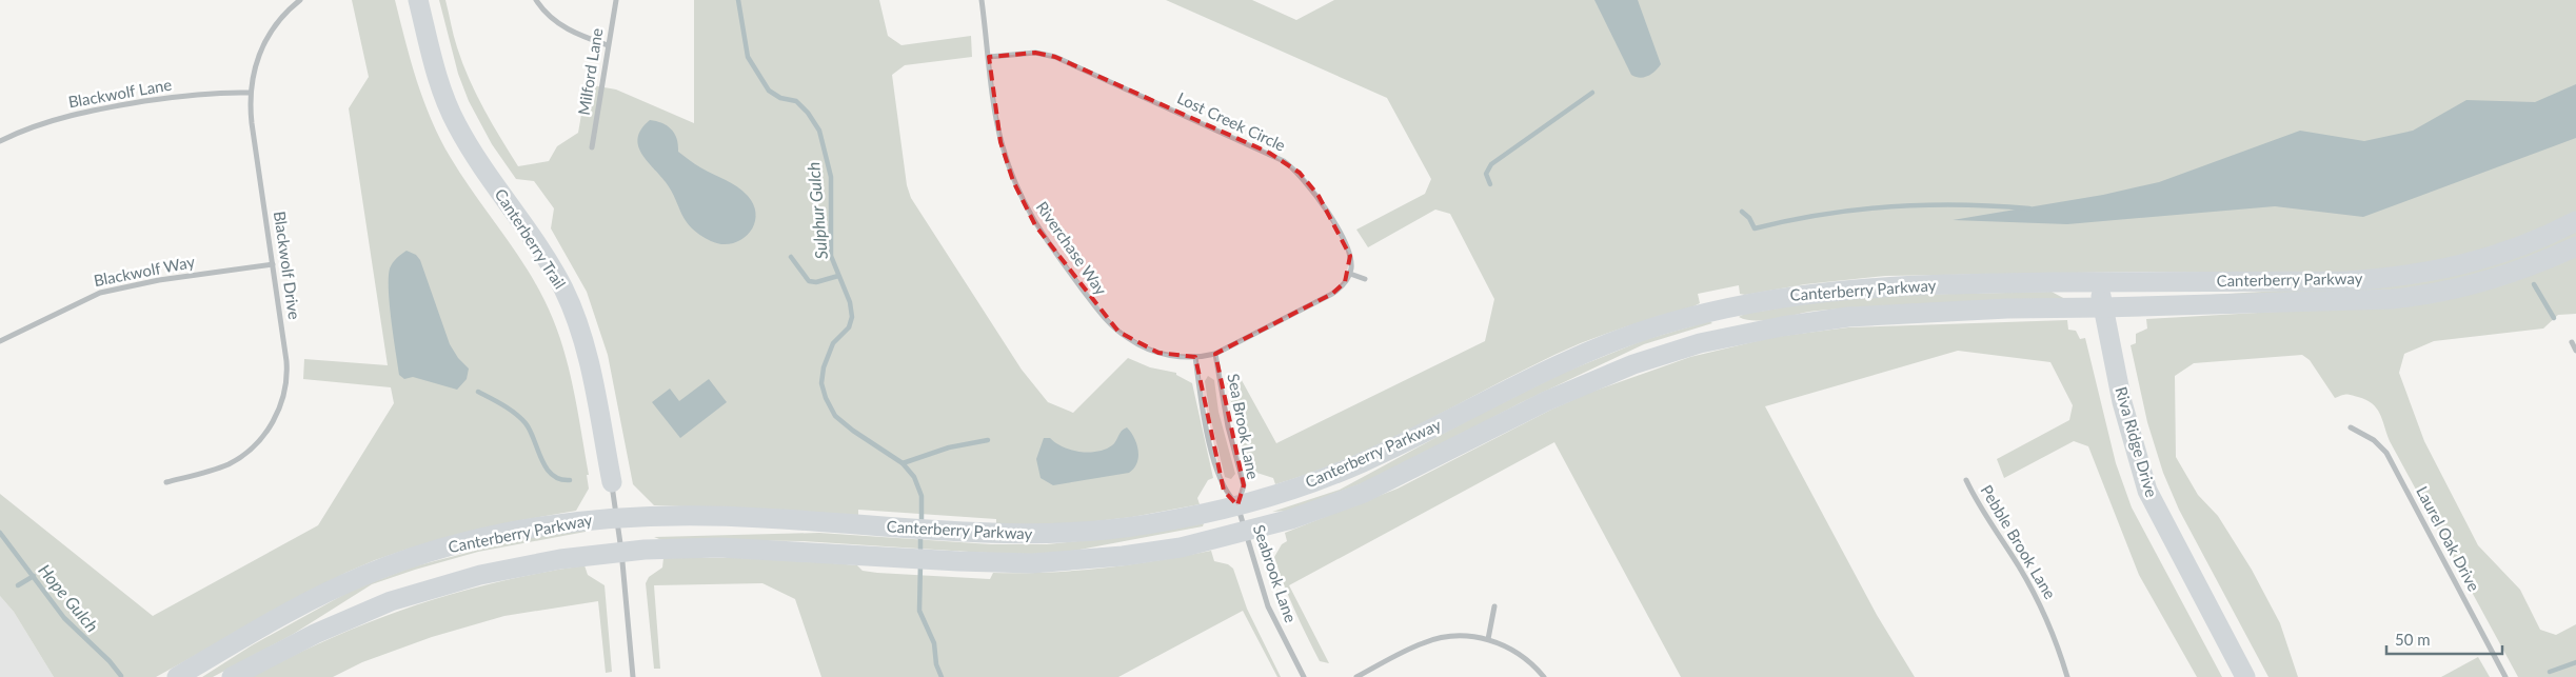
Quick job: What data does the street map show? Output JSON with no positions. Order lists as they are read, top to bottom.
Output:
{
  "streets": {
    "street": [
      "Milford Lane",
      "Blackwolf Lane",
      "Lost Creek Circle",
      "Canterberry Trail",
      "Riverchase Way",
      "Blackwolf Drive",
      "Blackwolf Way",
      "Canterberry Parkway",
      "Sea Brook Lane",
      "Riva Ridge Drive",
      "Laurel Oak Drive",
      "Pebble Brook Lane",
      "Seabrook Lane"
    ]
  },
  "crossings": [
    ["Blackwolf Lane", "Blackwolf Drive"],
    ["Lost Creek Circle", "Riverchase Way"],
    ["Canterberry Trail", "Canterberry Parkway"],
    ["Riverchase Way", "Sea Brook Lane"],
    ["Blackwolf Drive", "Blackwolf Way"],
    ["Canterberry Parkway", "Sea Brook Lane"],
    ["Canterberry Parkway", "Riva Ridge Drive"],
    ["Canterberry Parkway", "Seabrook Lane"],
    ["Sea Brook Lane", "Seabrook Lane"]
  ],
  "water": ["Sulphur Gulch", "Hope Gulch"],
  "scale_bar": "50 m"
}
